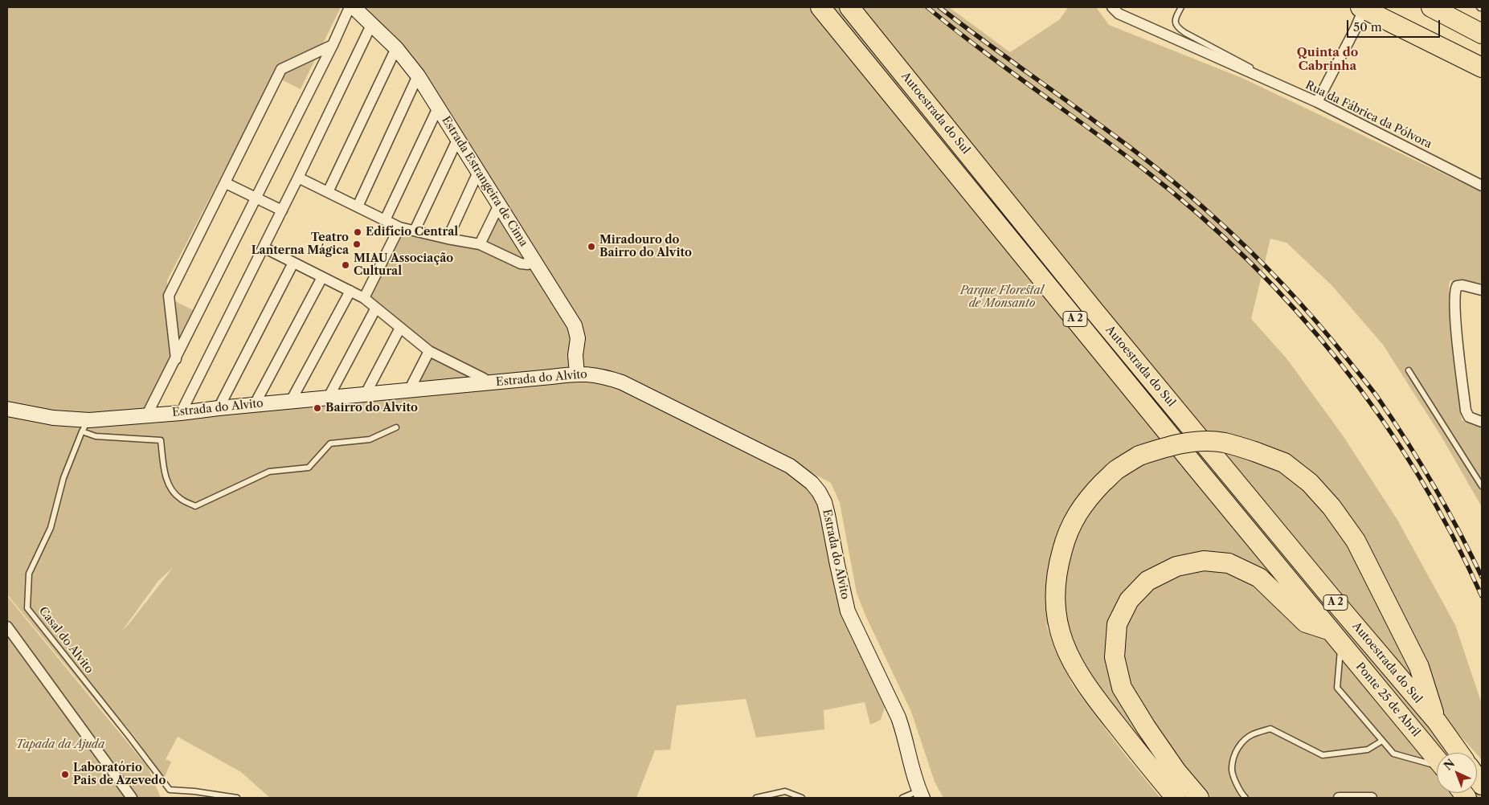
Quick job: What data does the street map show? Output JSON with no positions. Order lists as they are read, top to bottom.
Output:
{
  "streets": {
    "highway": ["Autoestrada do Sul", "A 2", "Ponte 25 de Abril"],
    "street": ["Rua da Fábrica da Pólvora", "Estrada Estrangeira de Cima", "Estrada do Alvito"],
    "lane": ["Casal do Alvito"]
  },
  "crossings": [
    ["Autoestrada do Sul", "A 2"],
    ["Autoestrada do Sul", "Ponte 25 de Abril"],
    ["Estrada Estrangeira de Cima", "Estrada do Alvito"],
    ["Estrada do Alvito", "Casal do Alvito"]
  ],
  "districts": ["Quinta do Cabrinha"],
  "parks": ["Parque Florestal de Monsanto", "Tapada da Ajuda"],
  "places": [
    "Edifício Central",
    "Teatro Lanterna Mágica",
    "Miradouro do Bairro do Alvito",
    "MIAU Associação Cultural",
    "Bairro do Alvito",
    "Laboratório Pais de Azevedo"
  ],
  "scale_bar": "50 m",
  "north": "top left"
}
